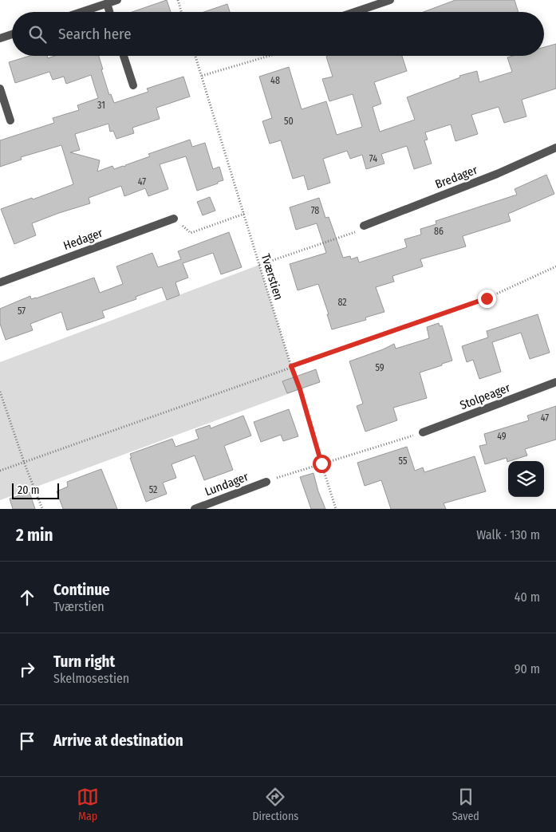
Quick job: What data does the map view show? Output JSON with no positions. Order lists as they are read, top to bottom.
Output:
{
  "streets": {
    "street": [
      "Bredager",
      "Hedager",
      "Stolpeager",
      "Lundager"
    ],
    "path": ["Tværstien"]
  },
  "house_numbers": [
    "48",
    "31",
    "50",
    "74",
    "47",
    "78",
    "86",
    "82",
    "57",
    "59",
    "47",
    "49",
    "55",
    "52"
  ],
  "scale_bar": "20 m",
  "page": {
    "search": "Search here",
    "scale": "20 m",
    "heading": ["2 min", "Walk · 130 m"],
    "list": [
      ["Continue", "Tværstien", "40 m"],
      ["Turn right", "Skelmosestien", "90 m"],
      "Arrive at destination"
    ],
    "nav": ["Map", "Directions", "Saved"]
  }
}
